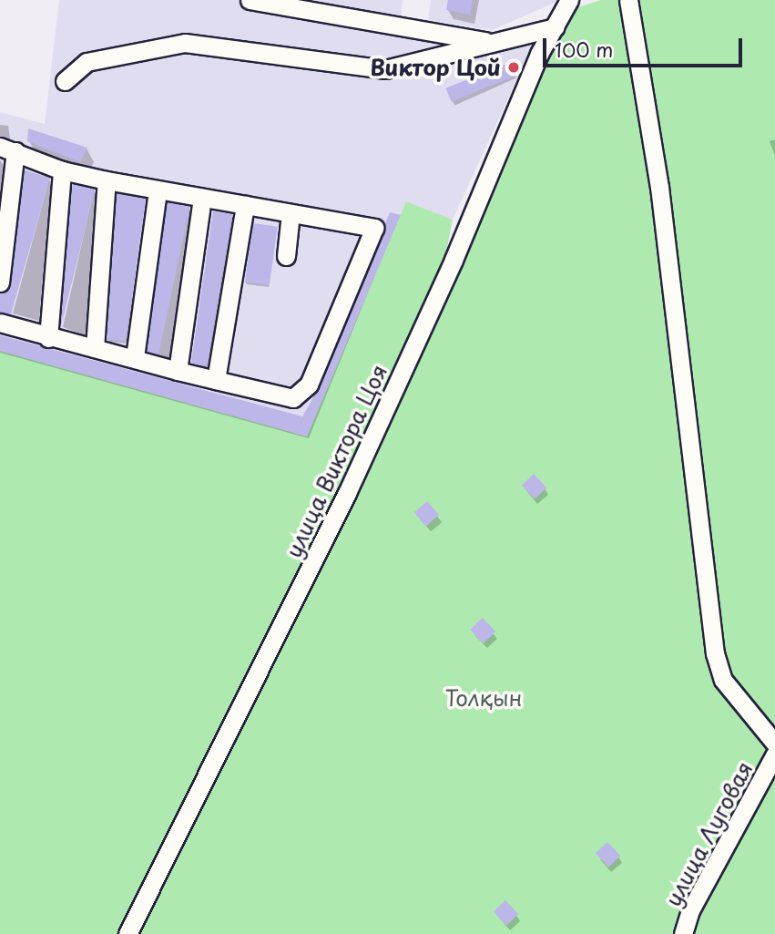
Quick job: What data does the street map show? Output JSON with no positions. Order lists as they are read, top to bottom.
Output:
{
  "streets": {
    "street": ["улица Виктора Цоя", "улица Луговая"]
  },
  "parks": ["Толқын"],
  "places": ["Виктор Цой"],
  "scale_bar": "100 m"
}
